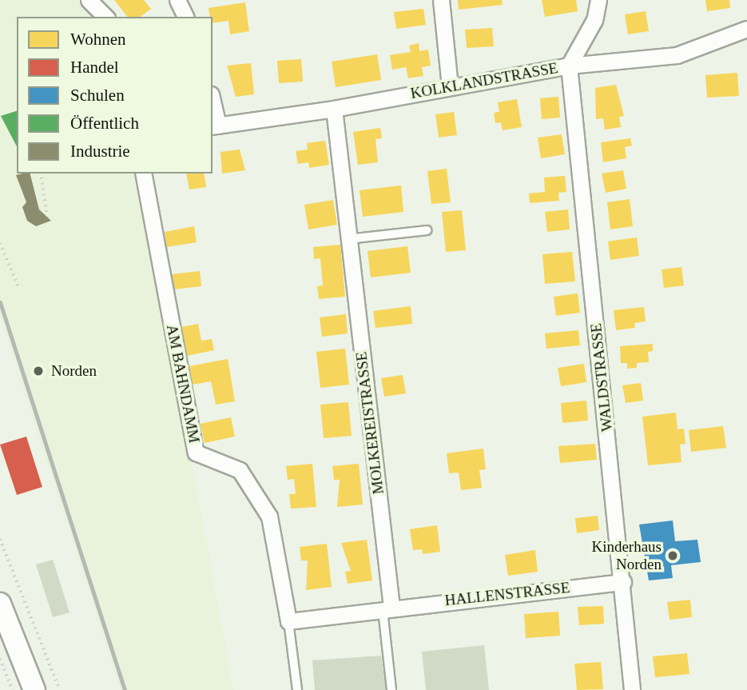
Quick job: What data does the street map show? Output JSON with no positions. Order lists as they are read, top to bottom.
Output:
{
  "streets": {
    "street": [
      "KOLKLANDSTRASSE",
      "WALDSTRASSE",
      "AM BAHNDAMM",
      "MOLKEREISTRASSE",
      "HALLENSTRASSE"
    ]
  },
  "crossings": [
    ["KOLKLANDSTRASSE", "WALDSTRASSE"],
    ["KOLKLANDSTRASSE", "MOLKEREISTRASSE"],
    ["WALDSTRASSE", "HALLENSTRASSE"],
    ["MOLKEREISTRASSE", "HALLENSTRASSE"]
  ],
  "places": ["Norden", "Kinderhaus Norden"],
  "legend": [
    "Wohnen",
    "Handel",
    "Schulen",
    "Öffentlich",
    "Industrie"
  ]
}
